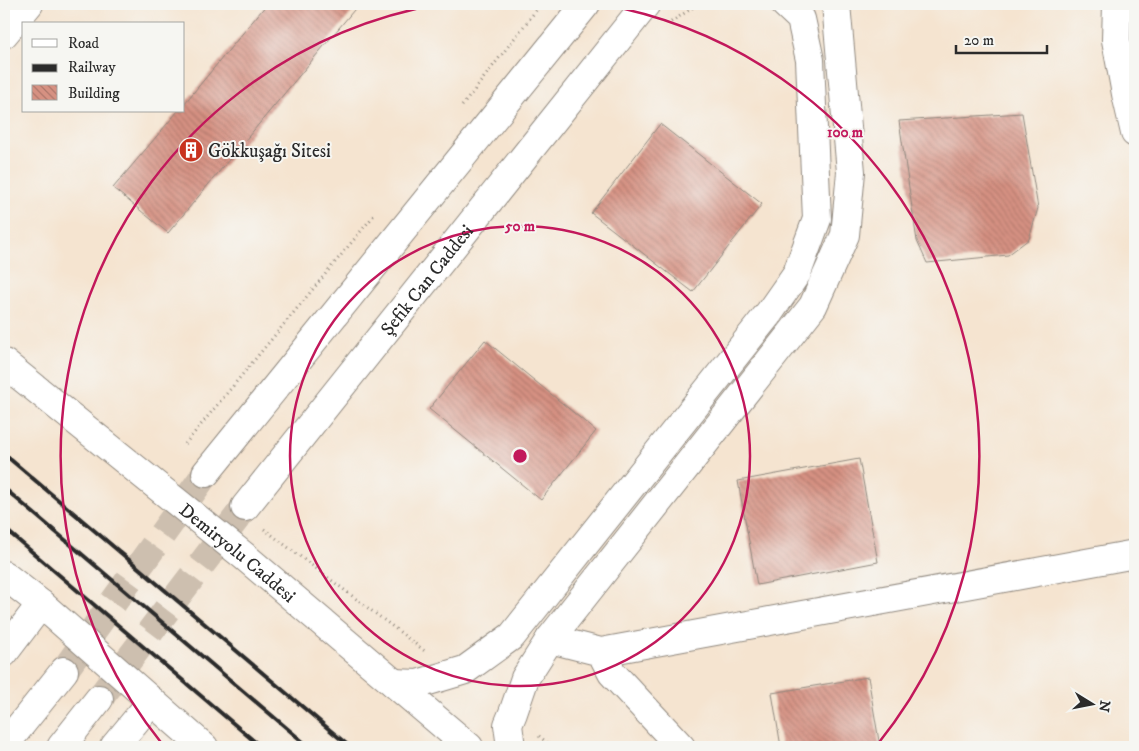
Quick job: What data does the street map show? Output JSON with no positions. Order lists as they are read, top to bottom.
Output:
{
  "streets": {
    "street": ["Şefik Can Caddesi", "Demiryolu Caddesi"]
  },
  "places": {
    "building": ["Gökkuşağı Sitesi"]
  },
  "legend": ["Road", "Railway", "Building"],
  "scale_bar": "20 m",
  "north": "right",
  "rings": ["100 m", "50 m"]
}
